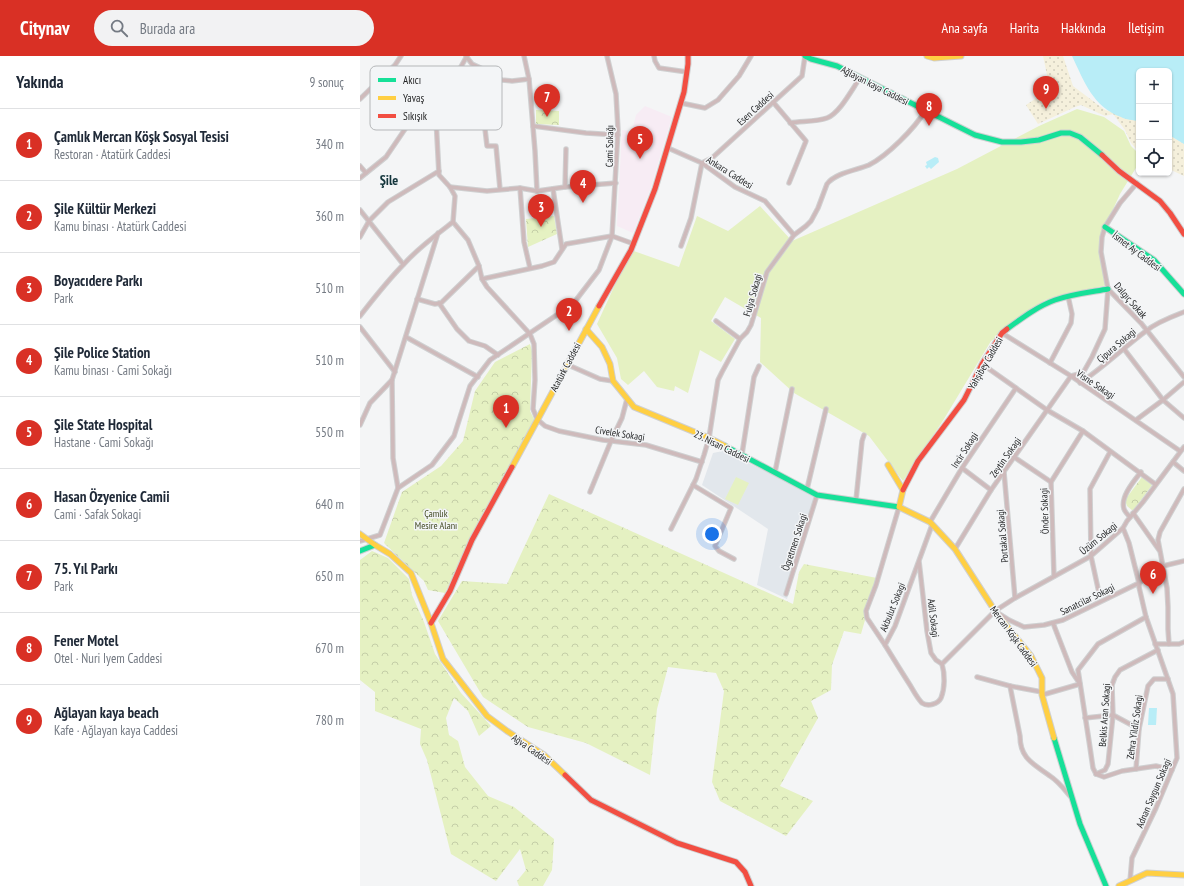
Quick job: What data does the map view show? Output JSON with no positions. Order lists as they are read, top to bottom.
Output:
{
  "streets": {
    "street": [
      "Ağlayan kaya Caddesi",
      "Esen Caddesi",
      "Cami Sokağı",
      "Ankara Caddesi",
      "İsmet Ay Caddesi",
      "Fulya Sokagi",
      "Dalgıç Sokak",
      "Çipura Sokagi",
      "Yahşibey Caddesi",
      "Atatürk Caddesi",
      "Visne Sokagi",
      "Civelek Sokagi",
      "23. Nisan Caddesi",
      "Incir Sokagi",
      "Zeytin Sokagi",
      "Önder Sokagi",
      "Portakal Sokagi",
      "Üzüm Sokagi",
      "Ögretmen Sokagi",
      "Sanatcilar Sokagi",
      "Akbulut Sokagi",
      "Adil Sokagi",
      "Mercan Köşk Caddesi",
      "Belkis Aran Sokagi",
      "Zehra Yildiz Sokagi",
      "Ağva Caddesi",
      "Adnan Saygun Sokagi"
    ]
  },
  "crossings": [
    ["Ağlayan kaya Caddesi", "Esen Caddesi"],
    ["Ağlayan kaya Caddesi", "Fulya Sokagi"],
    ["Ağlayan kaya Caddesi", "Dalgıç Sokak"],
    ["Esen Caddesi", "Ankara Caddesi"],
    ["Ankara Caddesi", "Fulya Sokagi"],
    ["Ankara Caddesi", "Atatürk Caddesi"],
    ["İsmet Ay Caddesi", "Dalgıç Sokak"],
    ["Fulya Sokagi", "Civelek Sokagi"],
    ["Fulya Sokagi", "23. Nisan Caddesi"],
    ["Dalgıç Sokak", "Çipura Sokagi"],
    ["Dalgıç Sokak", "Yahşibey Caddesi"],
    ["Çipura Sokagi", "Visne Sokagi"],
    ["Yahşibey Caddesi", "Visne Sokagi"],
    ["Atatürk Caddesi", "Civelek Sokagi"],
    ["Atatürk Caddesi", "23. Nisan Caddesi"],
    ["Atatürk Caddesi", "Ağva Caddesi"],
    ["Visne Sokagi", "Zeytin Sokagi"],
    ["Visne Sokagi", "Üzüm Sokagi"],
    ["23. Nisan Caddesi", "Ögretmen Sokagi"],
    ["23. Nisan Caddesi", "Mercan Köşk Caddesi"],
    ["Incir Sokagi", "Akbulut Sokagi"],
    ["Incir Sokagi", "Mercan Köşk Caddesi"],
    ["Zeytin Sokagi", "Portakal Sokagi"],
    ["Zeytin Sokagi", "Mercan Köşk Caddesi"],
    ["Önder Sokagi", "Üzüm Sokagi"],
    ["Portakal Sokagi", "Üzüm Sokagi"],
    ["Üzüm Sokagi", "Sanatcilar Sokagi"],
    ["Üzüm Sokagi", "Adil Sokagi"],
    ["Üzüm Sokagi", "Mercan Köşk Caddesi"],
    ["Üzüm Sokagi", "Adnan Saygun Sokagi"],
    ["Sanatcilar Sokagi", "Mercan Köşk Caddesi"],
    ["Sanatcilar Sokagi", "Adnan Saygun Sokagi"],
    ["Akbulut Sokagi", "Adil Sokagi"],
    ["Akbulut Sokagi", "Mercan Köşk Caddesi"],
    ["Belkis Aran Sokagi", "Adnan Saygun Sokagi"],
    ["Zehra Yildiz Sokagi", "Adnan Saygun Sokagi"]
  ],
  "districts": ["Şile"],
  "parks": ["Çamlık Mesire Alanı"],
  "legend": ["Akıcı", "Yavaş", "Sıkışık"],
  "page": {
    "header": "Citynav",
    "search": "Burada ara",
    "nav": [
      "Ana sayfa",
      "Harita",
      "Hakkında",
      "İletişim"
    ],
    "heading": ["Yakında", "9 sonuç"],
    "map_buttons": ["+", "−"],
    "pins": [
      "9",
      "7",
      "8",
      "5",
      "4",
      "3",
      "2",
      "1",
      "6"
    ],
    "list": [
      {
        "mark": "1",
        "name": "Çamlık Mercan Köşk Sosyal Tesisi",
        "note": "Restoran · Atatürk Caddesi",
        "value": "340 m"
      },
      {
        "mark": "2",
        "name": "Şile Kültür Merkezi",
        "note": "Kamu binası · Atatürk Caddesi",
        "value": "360 m"
      },
      {
        "mark": "3",
        "name": "Boyacıdere Parkı",
        "note": "Park",
        "value": "510 m"
      },
      {
        "mark": "4",
        "name": "Şile Police Station",
        "note": "Kamu binası · Cami Sokağı",
        "value": "510 m"
      },
      {
        "mark": "5",
        "name": "Şile State Hospital",
        "note": "Hastane · Cami Sokağı",
        "value": "550 m"
      },
      {
        "mark": "6",
        "name": "Hasan Özyenice Camii",
        "note": "Cami · Safak Sokagi",
        "value": "640 m"
      },
      {
        "mark": "7",
        "name": "75. Yıl Parkı",
        "note": "Park",
        "value": "650 m"
      },
      {
        "mark": "8",
        "name": "Fener Motel",
        "note": "Otel · Nuri Iyem Caddesi",
        "value": "670 m"
      },
      {
        "mark": "9",
        "name": "Ağlayan kaya beach",
        "note": "Kafe · Ağlayan kaya Caddesi",
        "value": "780 m"
      }
    ]
  }
}
